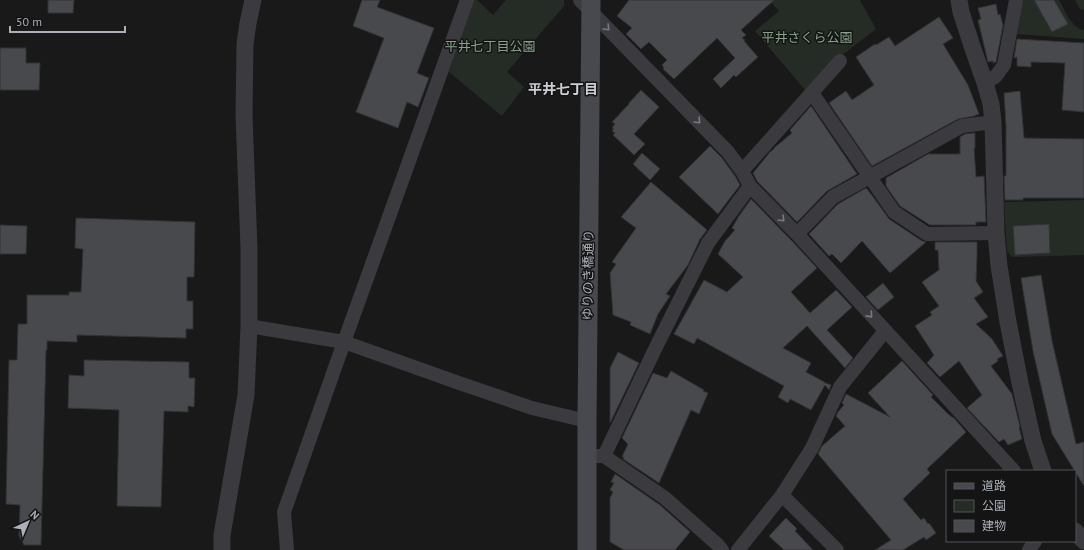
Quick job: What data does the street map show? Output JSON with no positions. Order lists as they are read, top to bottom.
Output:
{
  "streets": {
    "main road": ["ゆりのき橋通り"]
  },
  "districts": ["平井七丁目"],
  "parks": ["平井さくら公園", "平井七丁目公園"],
  "legend": ["道路", "公園", "建物"],
  "scale_bar": "50 m",
  "north": "top right"
}
